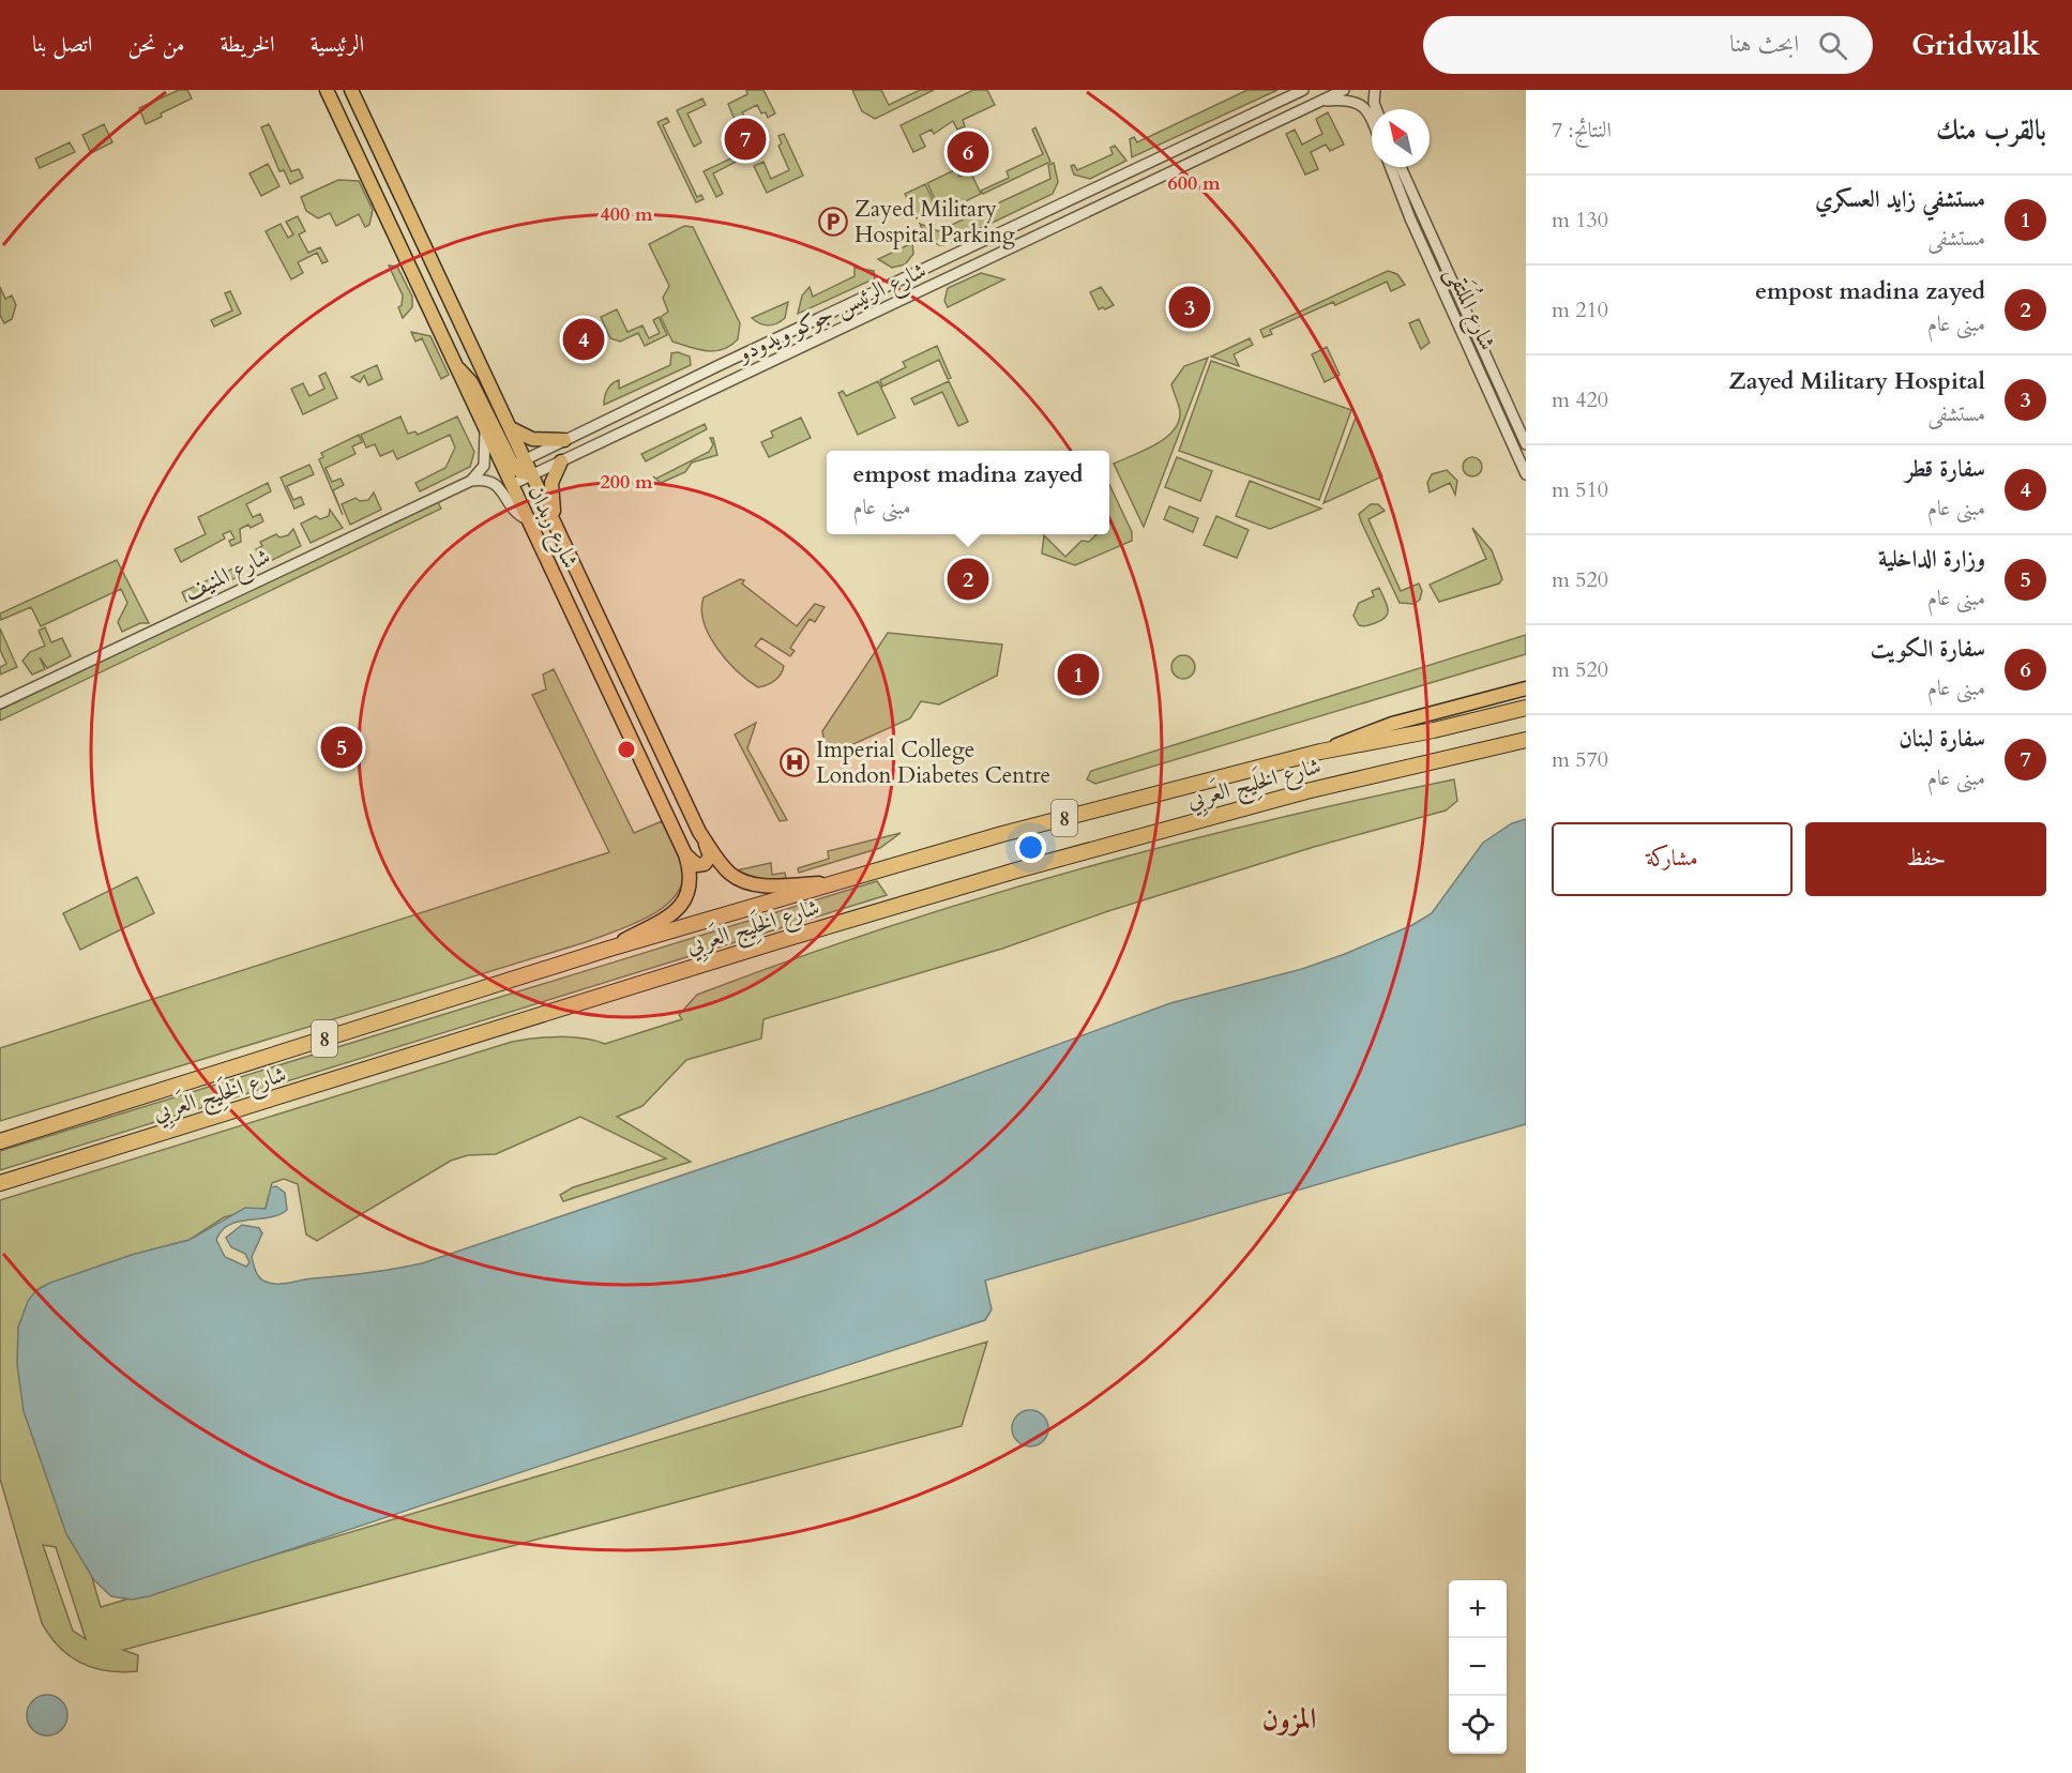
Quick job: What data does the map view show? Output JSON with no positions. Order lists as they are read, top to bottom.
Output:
{
  "streets": {
    "highway": ["شارع الخَلِيج العَربِي", "8"],
    "main road": ["شارع ربدان"],
    "street": ["شارع المُلتَقى", "شارع الرئيس جوكو ويدودو", "شارع المنيف"]
  },
  "crossings": [
    ["شارع الرئيس جوكو ويدودو", "شارع ربدان"],
    ["شارع ربدان", "شارع الخَلِيج العَربِي"]
  ],
  "districts": ["المزون"],
  "places": {
    "parking": ["Zayed Military Hospital Parking"],
    "hospital": ["Imperial College London Diabetes Centre"]
  },
  "north": "top left",
  "page": {
    "header": "Gridwalk",
    "search": "ابحث هنا",
    "nav": [
      "الرئيسية",
      "الخريطة",
      "من نحن",
      "اتصل بنا"
    ],
    "heading": ["بالقرب منك", "النتائج: 7"],
    "pins": [
      "7",
      "6",
      "3",
      "4",
      "2",
      "1",
      "5"
    ],
    "list": [
      {
        "mark": "1",
        "name": "مستشفي زايد العسكري",
        "note": "مستشفى",
        "value": "130 m"
      },
      {
        "mark": "2",
        "name": "empost madina zayed",
        "note": "مبنى عام",
        "value": "210 m"
      },
      {
        "mark": "3",
        "name": "Zayed Military Hospital",
        "note": "مستشفى",
        "value": "420 m"
      },
      {
        "mark": "4",
        "name": "سفارة قطر",
        "note": "مبنى عام",
        "value": "510 m"
      },
      {
        "mark": "5",
        "name": "وزارة الداخلية",
        "note": "مبنى عام",
        "value": "520 m"
      },
      {
        "mark": "6",
        "name": "سفارة الكويت",
        "note": "مبنى عام",
        "value": "520 m"
      },
      {
        "mark": "7",
        "name": "سفارة لبنان",
        "note": "مبنى عام",
        "value": "570 m"
      }
    ],
    "popup": ["empost madina zayed", "مبنى عام"],
    "buttons": ["حفظ", "مشاركة"],
    "map_buttons": ["+", "−"]
  },
  "rings": ["600 m", "400 m", "200 m"]
}
